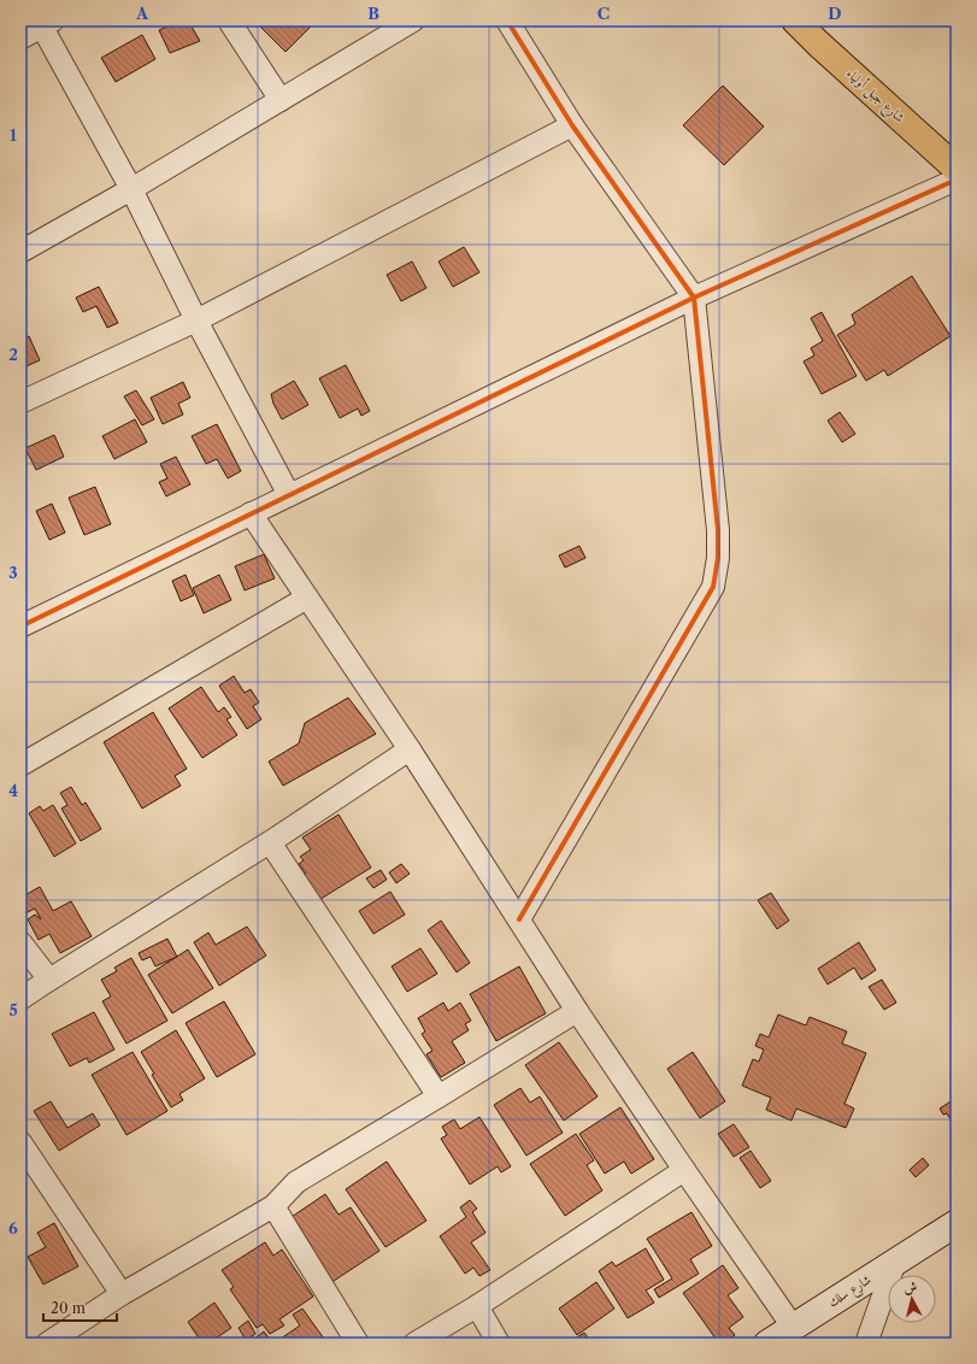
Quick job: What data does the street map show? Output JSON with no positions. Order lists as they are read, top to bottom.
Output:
{
  "streets": {
    "highway": ["شارع جبل أولياء"],
    "street": ["شارع سلك"]
  },
  "scale_bar": "20 m",
  "north": "top",
  "grid": {
    "columns": [
      "A",
      "B",
      "C",
      "D"
    ],
    "rows": [
      "1",
      "2",
      "3",
      "4",
      "5",
      "6"
    ]
  }
}
